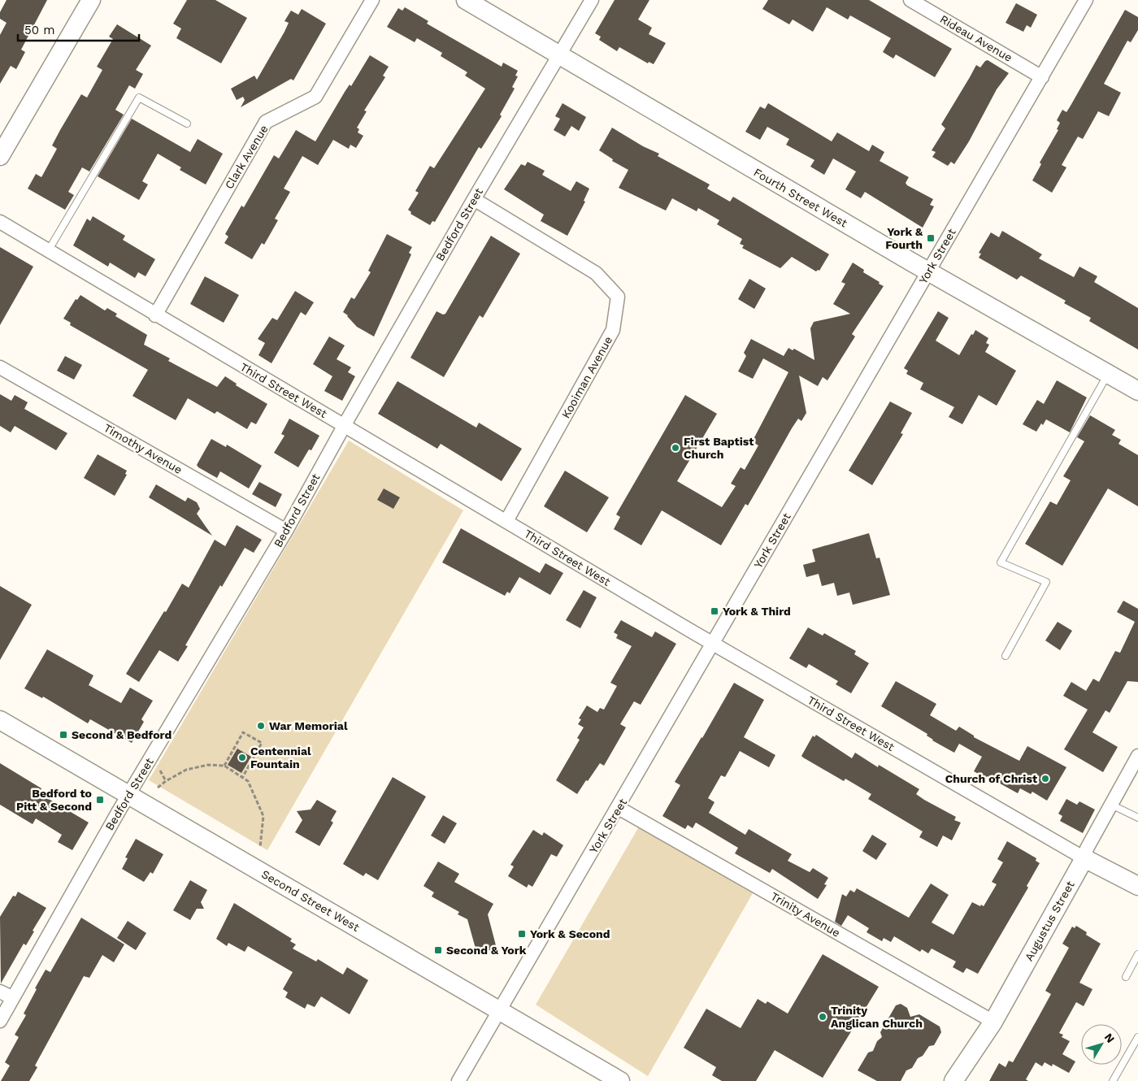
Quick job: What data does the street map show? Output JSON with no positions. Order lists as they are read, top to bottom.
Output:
{
  "streets": {
    "street": [
      "Rideau Avenue",
      "Clark Avenue",
      "Fourth Street West",
      "Bedford Street",
      "York Street",
      "Kooiman Avenue",
      "Third Street West",
      "Timothy Avenue",
      "Second Street West",
      "Trinity Avenue",
      "Augustus Street"
    ]
  },
  "crossings": [
    ["Rideau Avenue", "York Street"],
    ["Clark Avenue", "Third Street West"],
    ["Fourth Street West", "Bedford Street"],
    ["Fourth Street West", "York Street"],
    ["Bedford Street", "Kooiman Avenue"],
    ["Bedford Street", "Third Street West"],
    ["Bedford Street", "Timothy Avenue"],
    ["Bedford Street", "Second Street West"],
    ["York Street", "Third Street West"],
    ["York Street", "Second Street West"],
    ["York Street", "Trinity Avenue"],
    ["Kooiman Avenue", "Third Street West"],
    ["Third Street West", "Augustus Street"],
    ["Trinity Avenue", "Augustus Street"]
  ],
  "places": {
    "transit": [
      "York & Fourth",
      "York & Third",
      "Second & Bedford",
      "Bedford to Pitt & Second",
      "York & Second",
      "Second & York"
    ],
    "other": [
      "First Baptist Church",
      "War Memorial",
      "Centennial Fountain",
      "Church of Christ",
      "Trinity Anglican Church"
    ]
  },
  "scale_bar": "50 m",
  "north": "top right"
}
